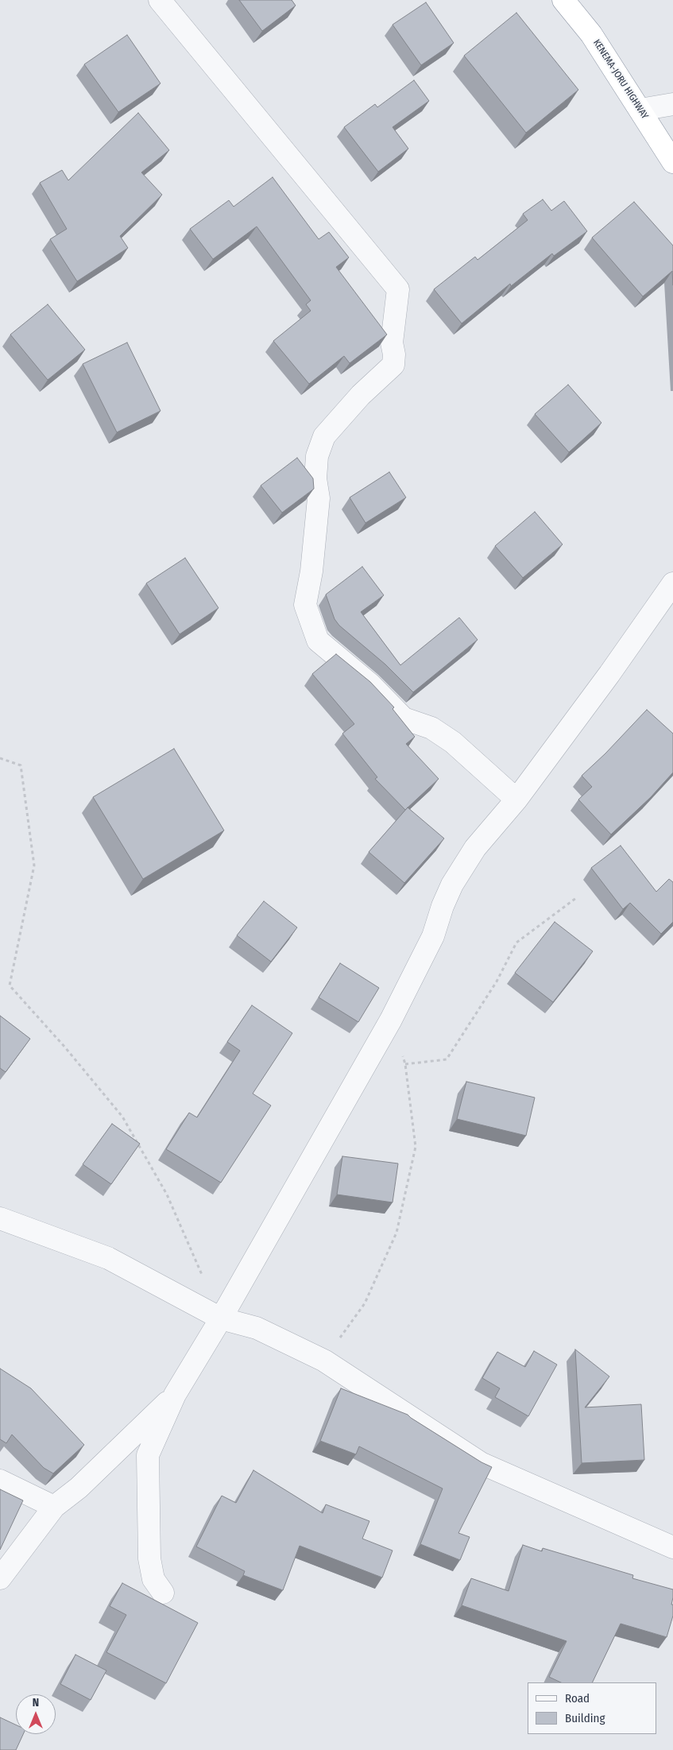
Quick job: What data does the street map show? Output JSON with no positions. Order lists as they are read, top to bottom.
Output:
{
  "streets": {
    "highway": ["KENEMA-JORU HIGHWAY"]
  },
  "legend": ["Road", "Building"],
  "north": "top"
}
